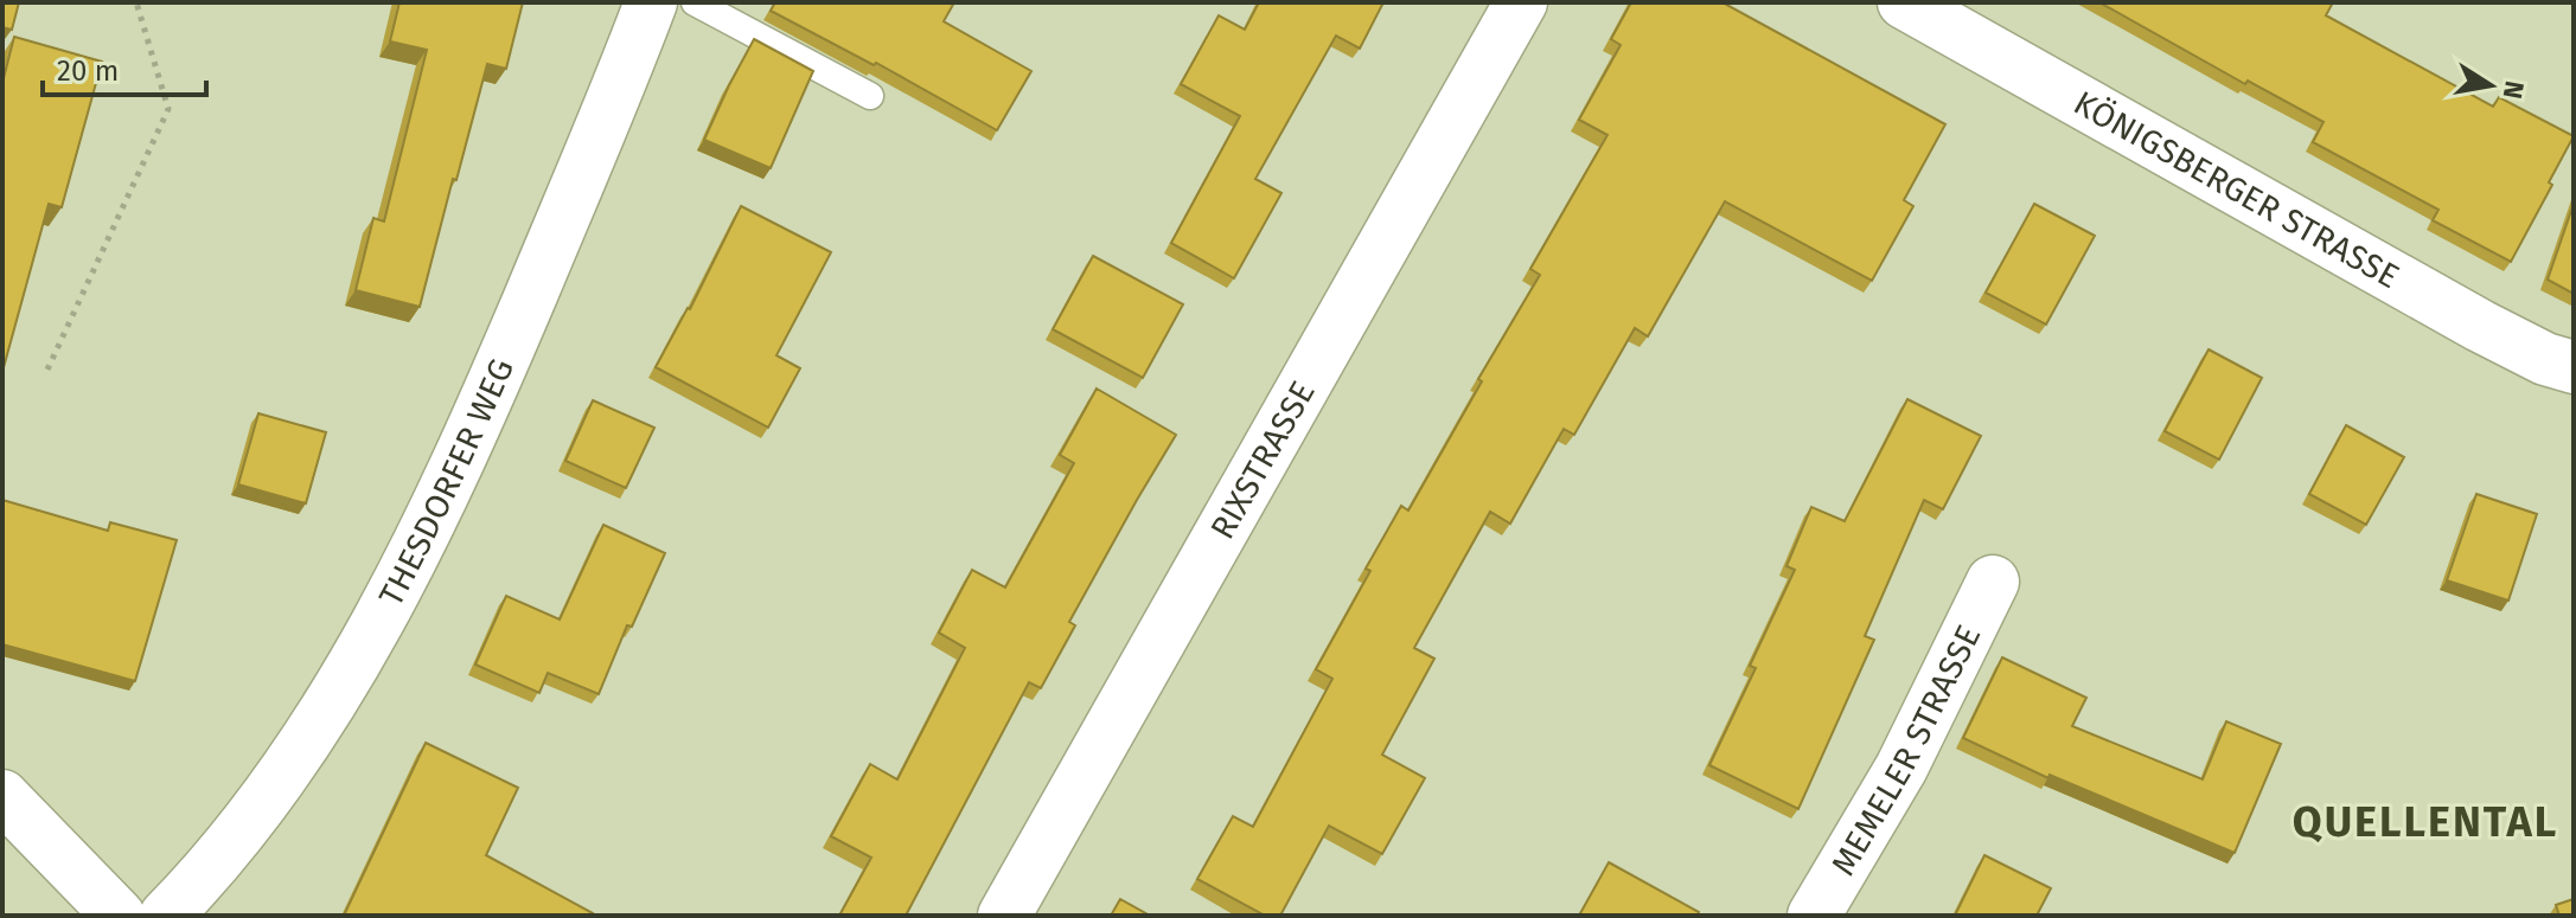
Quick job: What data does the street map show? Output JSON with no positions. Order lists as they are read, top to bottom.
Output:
{
  "streets": {
    "street": [
      "KÖNIGSBERGER STRASSE",
      "RIXSTRASSE",
      "THESDORFER WEG",
      "MEMELER STRASSE"
    ]
  },
  "districts": ["QUELLENTAL"],
  "scale_bar": "20 m",
  "north": "right"
}
